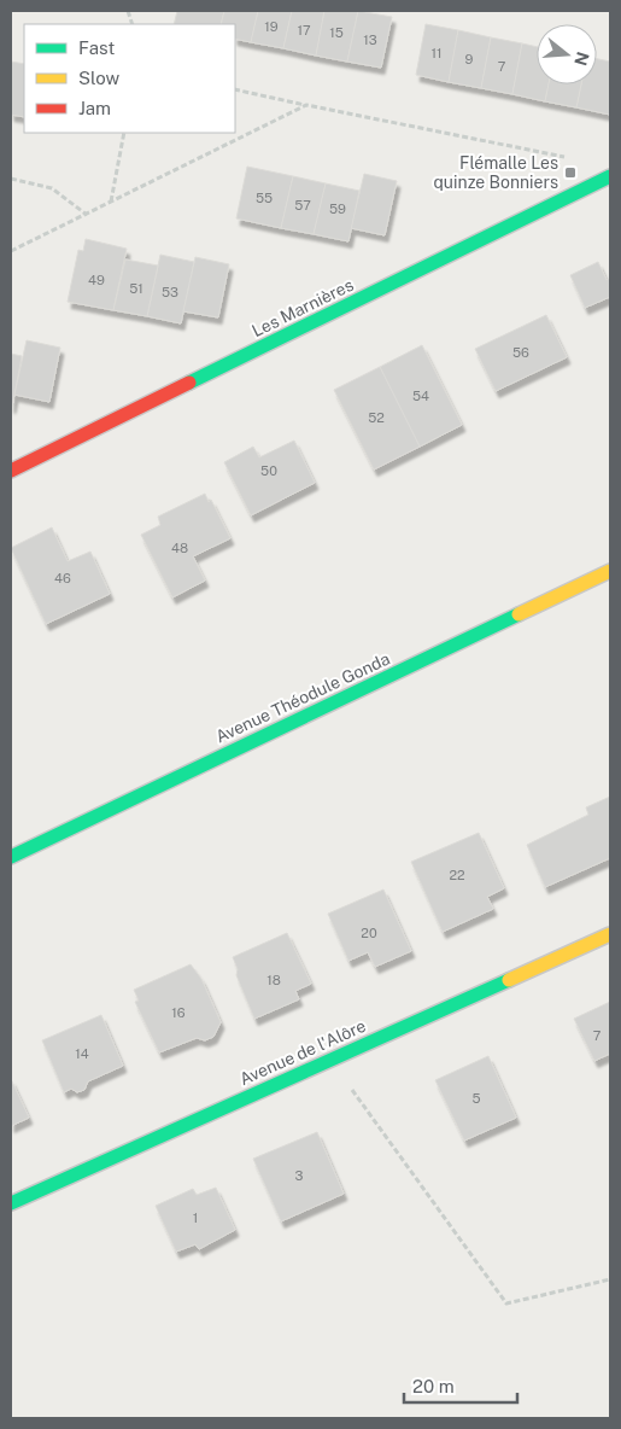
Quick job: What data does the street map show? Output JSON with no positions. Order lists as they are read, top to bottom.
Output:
{
  "streets": {
    "street": ["Les Marnières", "Avenue Théodule Gonda", "Avenue de l'Alôre"]
  },
  "places": {
    "transit": ["Flémalle Les quinze Bonniers"]
  },
  "house_numbers": [
    "19",
    "17",
    "15",
    "13",
    "11",
    "9",
    "7",
    "55",
    "57",
    "59",
    "49",
    "51",
    "53",
    "56",
    "54",
    "52",
    "50",
    "48",
    "46",
    "22",
    "20",
    "18",
    "16",
    "7",
    "14",
    "5",
    "3",
    "1"
  ],
  "legend": ["Fast", "Slow", "Jam"],
  "scale_bar": "20 m",
  "north": "right"
}
